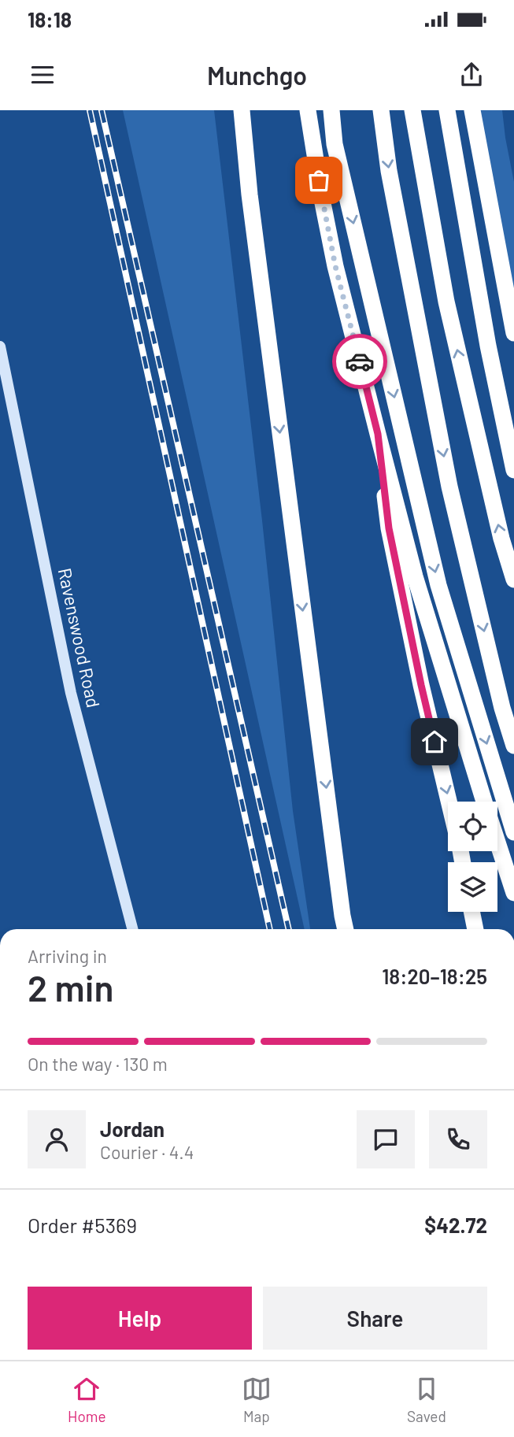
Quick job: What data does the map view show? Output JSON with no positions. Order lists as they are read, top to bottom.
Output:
{
  "streets": {
    "street": ["Ravenswood Road"]
  },
  "page": {
    "status": "18:18",
    "header": "Munchgo",
    "heading": ["2 min", "Arriving in", "18:20–18:25"],
    "panel": [
      "Jordan",
      "Courier · 4.4",
      "Order #5369",
      "$42.72"
    ],
    "bar": "On the way · 130 m",
    "buttons": ["Help", "Share"],
    "tabs": ["Home", "Map", "Saved"]
  }
}
